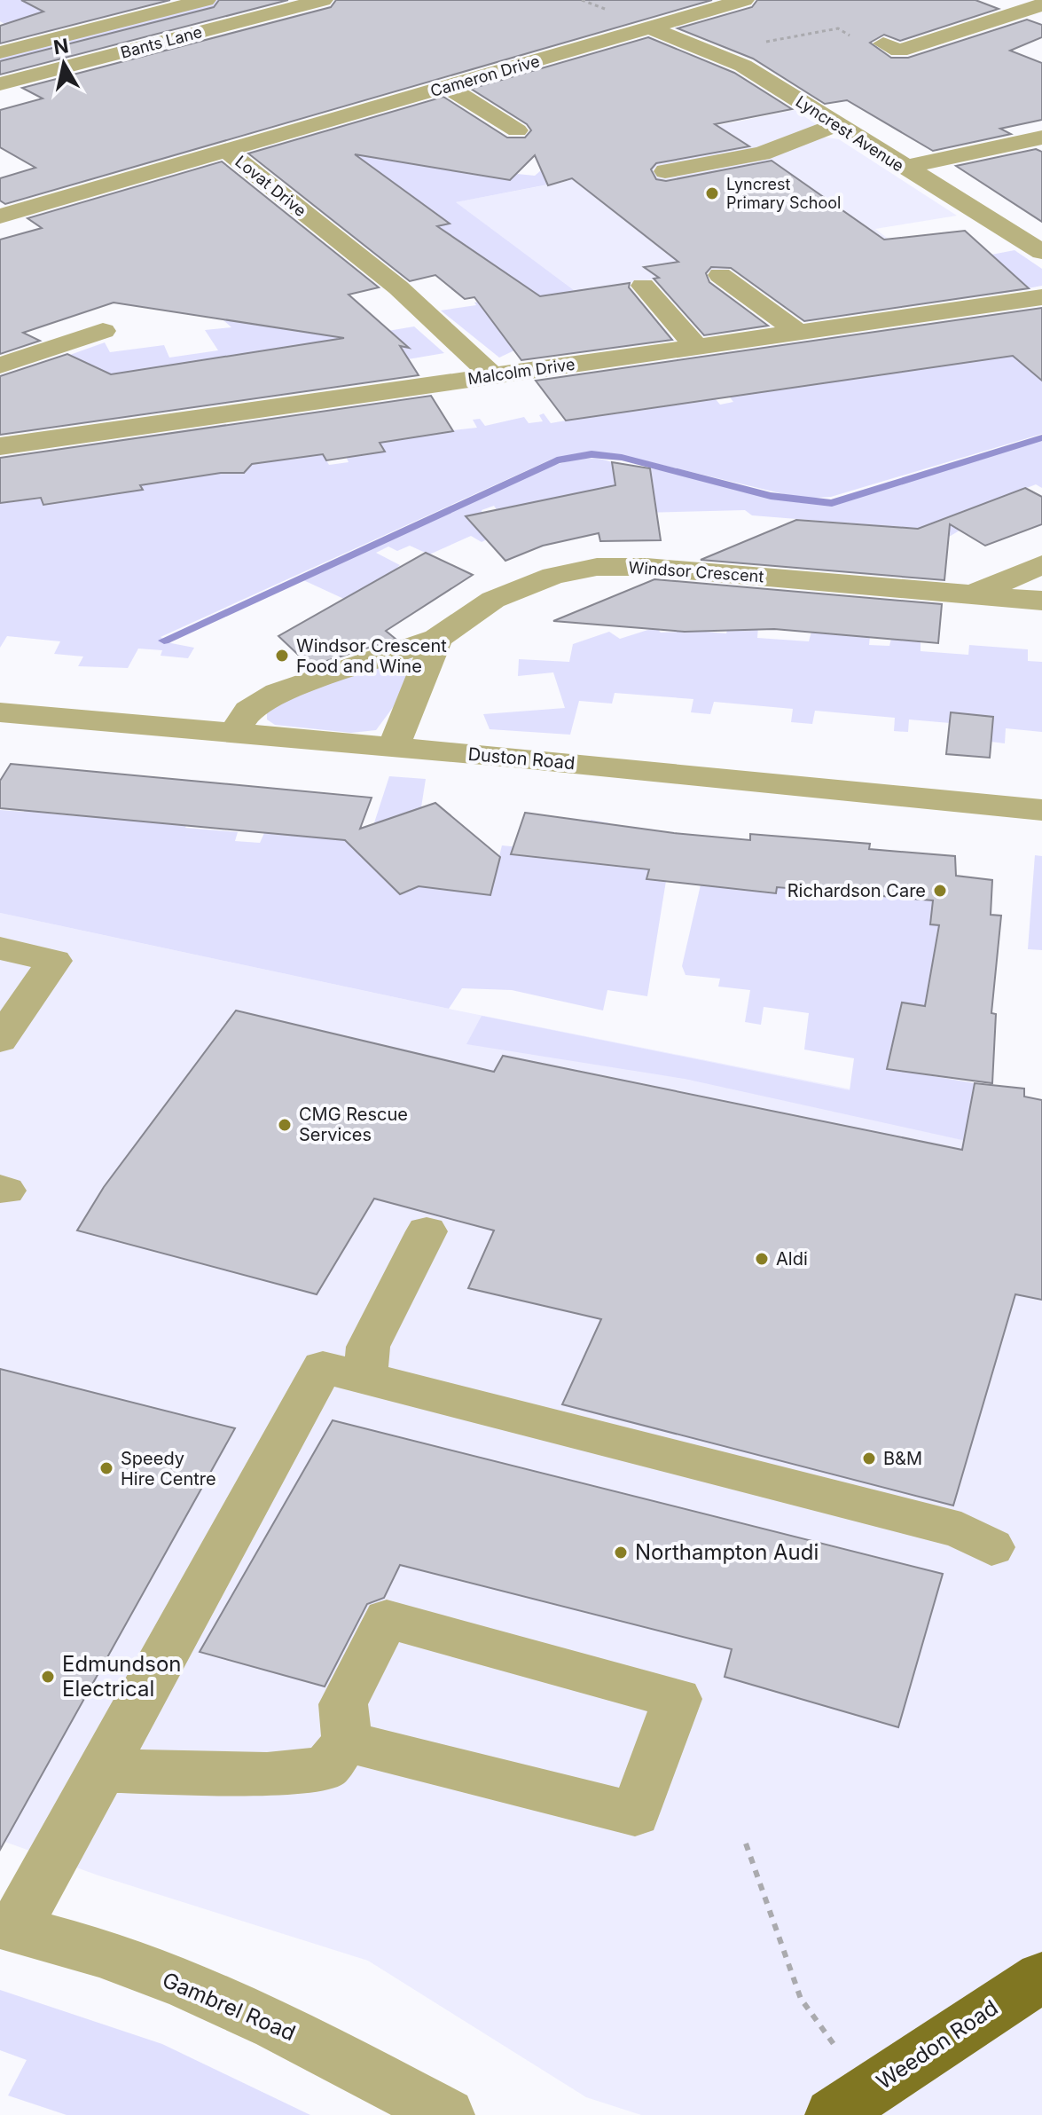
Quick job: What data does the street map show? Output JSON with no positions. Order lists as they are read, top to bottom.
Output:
{
  "streets": {
    "main road": ["Weedon Road"],
    "street": [
      "Bants Lane",
      "Cameron Drive",
      "Lyncrest Avenue",
      "Lovat Drive",
      "Malcolm Drive",
      "Windsor Crescent",
      "Duston Road",
      "Gambrel Road"
    ]
  },
  "crossings": [
    ["Cameron Drive", "Lyncrest Avenue"],
    ["Cameron Drive", "Lovat Drive"],
    ["Lovat Drive", "Malcolm Drive"],
    ["Windsor Crescent", "Duston Road"]
  ],
  "places": [
    "Lyncrest Primary School",
    "Windsor Crescent Food and Wine",
    "Richardson Care",
    "CMG Rescue Services",
    "Aldi",
    "B&M",
    "Speedy Hire Centre",
    "Northampton Audi",
    "Edmundson Electrical"
  ],
  "north": "top"
}
